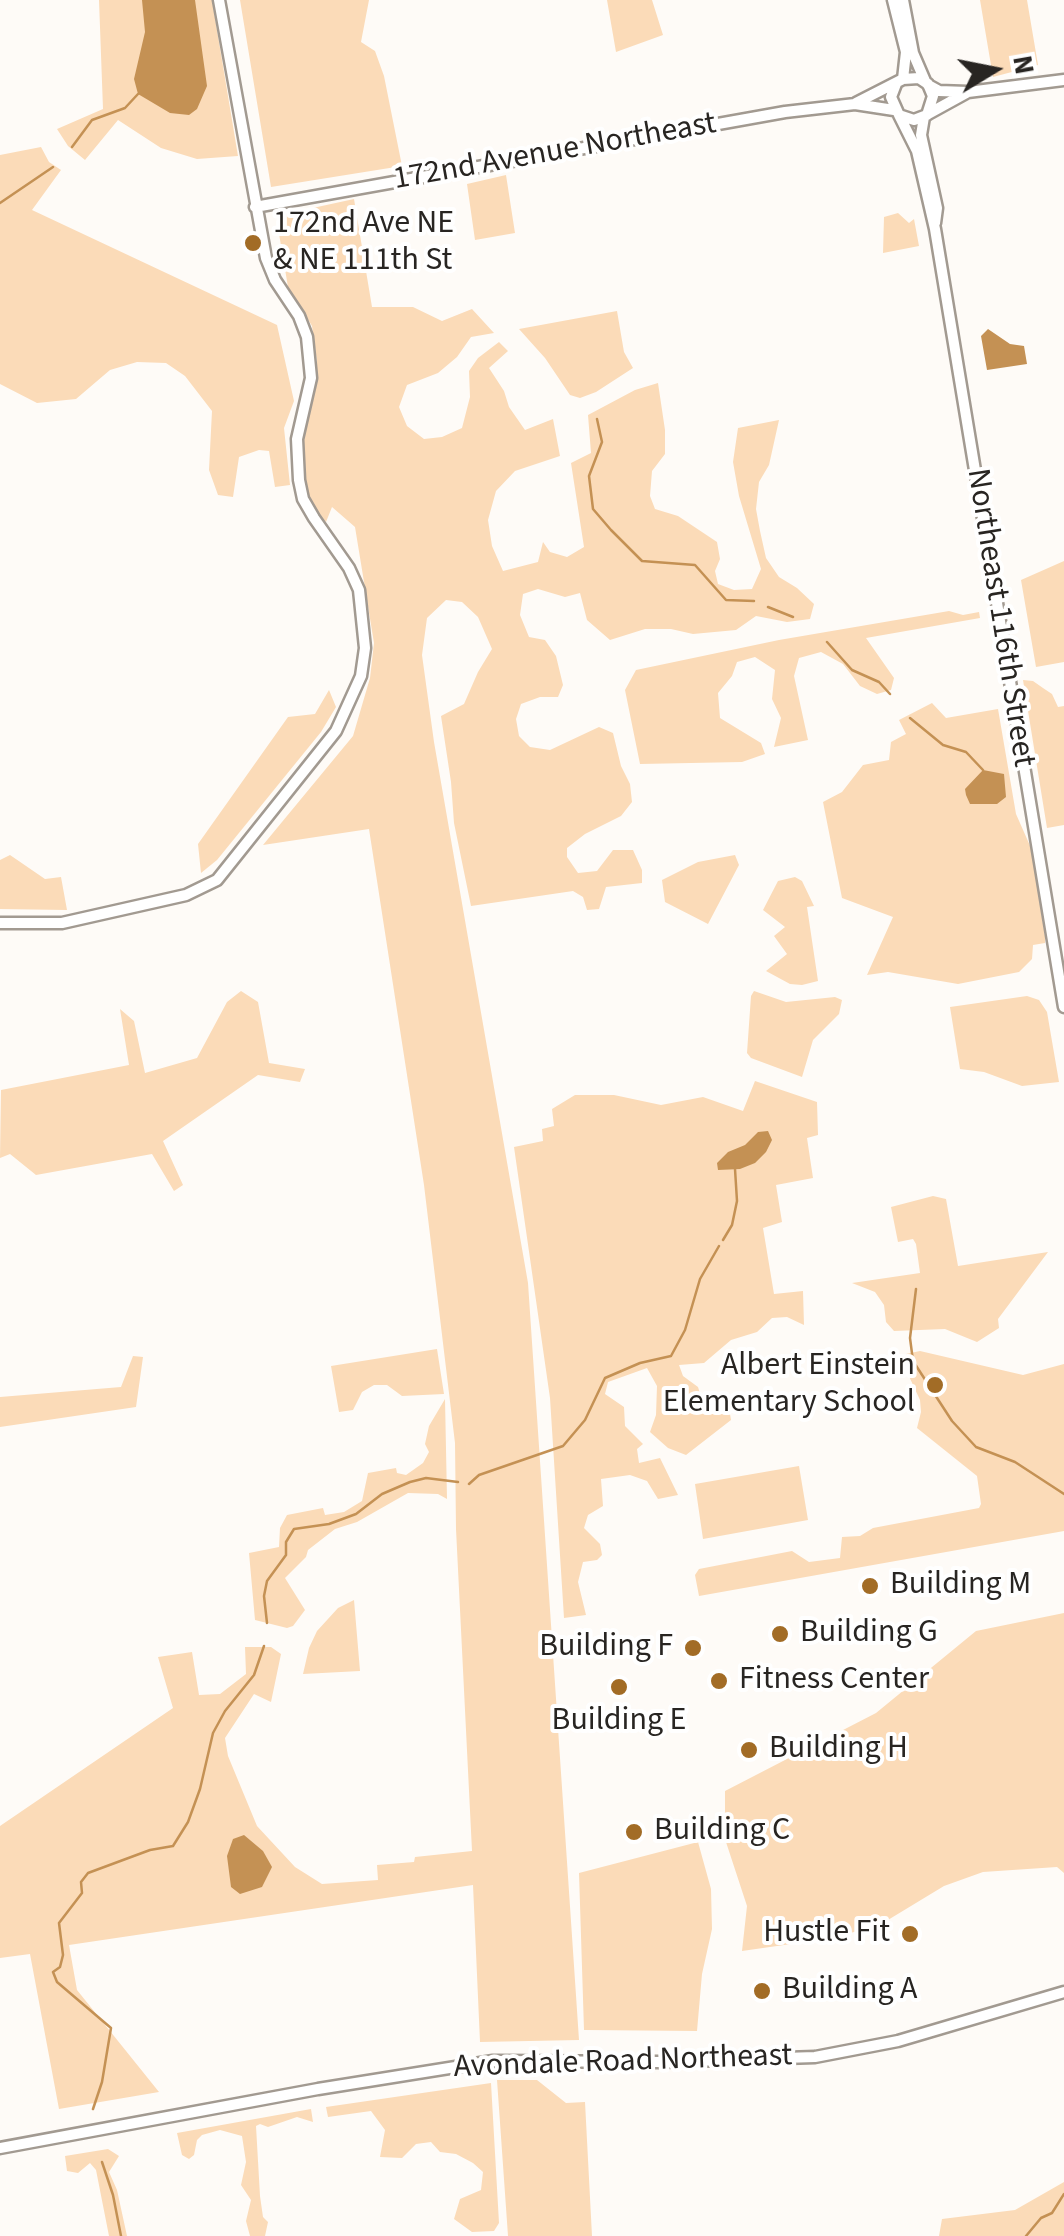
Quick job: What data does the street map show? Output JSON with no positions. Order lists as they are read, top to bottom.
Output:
{
  "streets": {
    "street": ["172nd Avenue Northeast", "Northeast 116th Street", "Avondale Road Northeast"]
  },
  "crossings": [
    ["172nd Avenue Northeast", "Northeast 116th Street"]
  ],
  "places": [
    "172nd Ave NE & NE 111th St",
    "Albert Einstein Elementary School",
    "Building M",
    "Building G",
    "Building F",
    "Fitness Center",
    "Building E",
    "Building H",
    "Building C",
    "Hustle Fit",
    "Building A"
  ],
  "north": "right"
}
